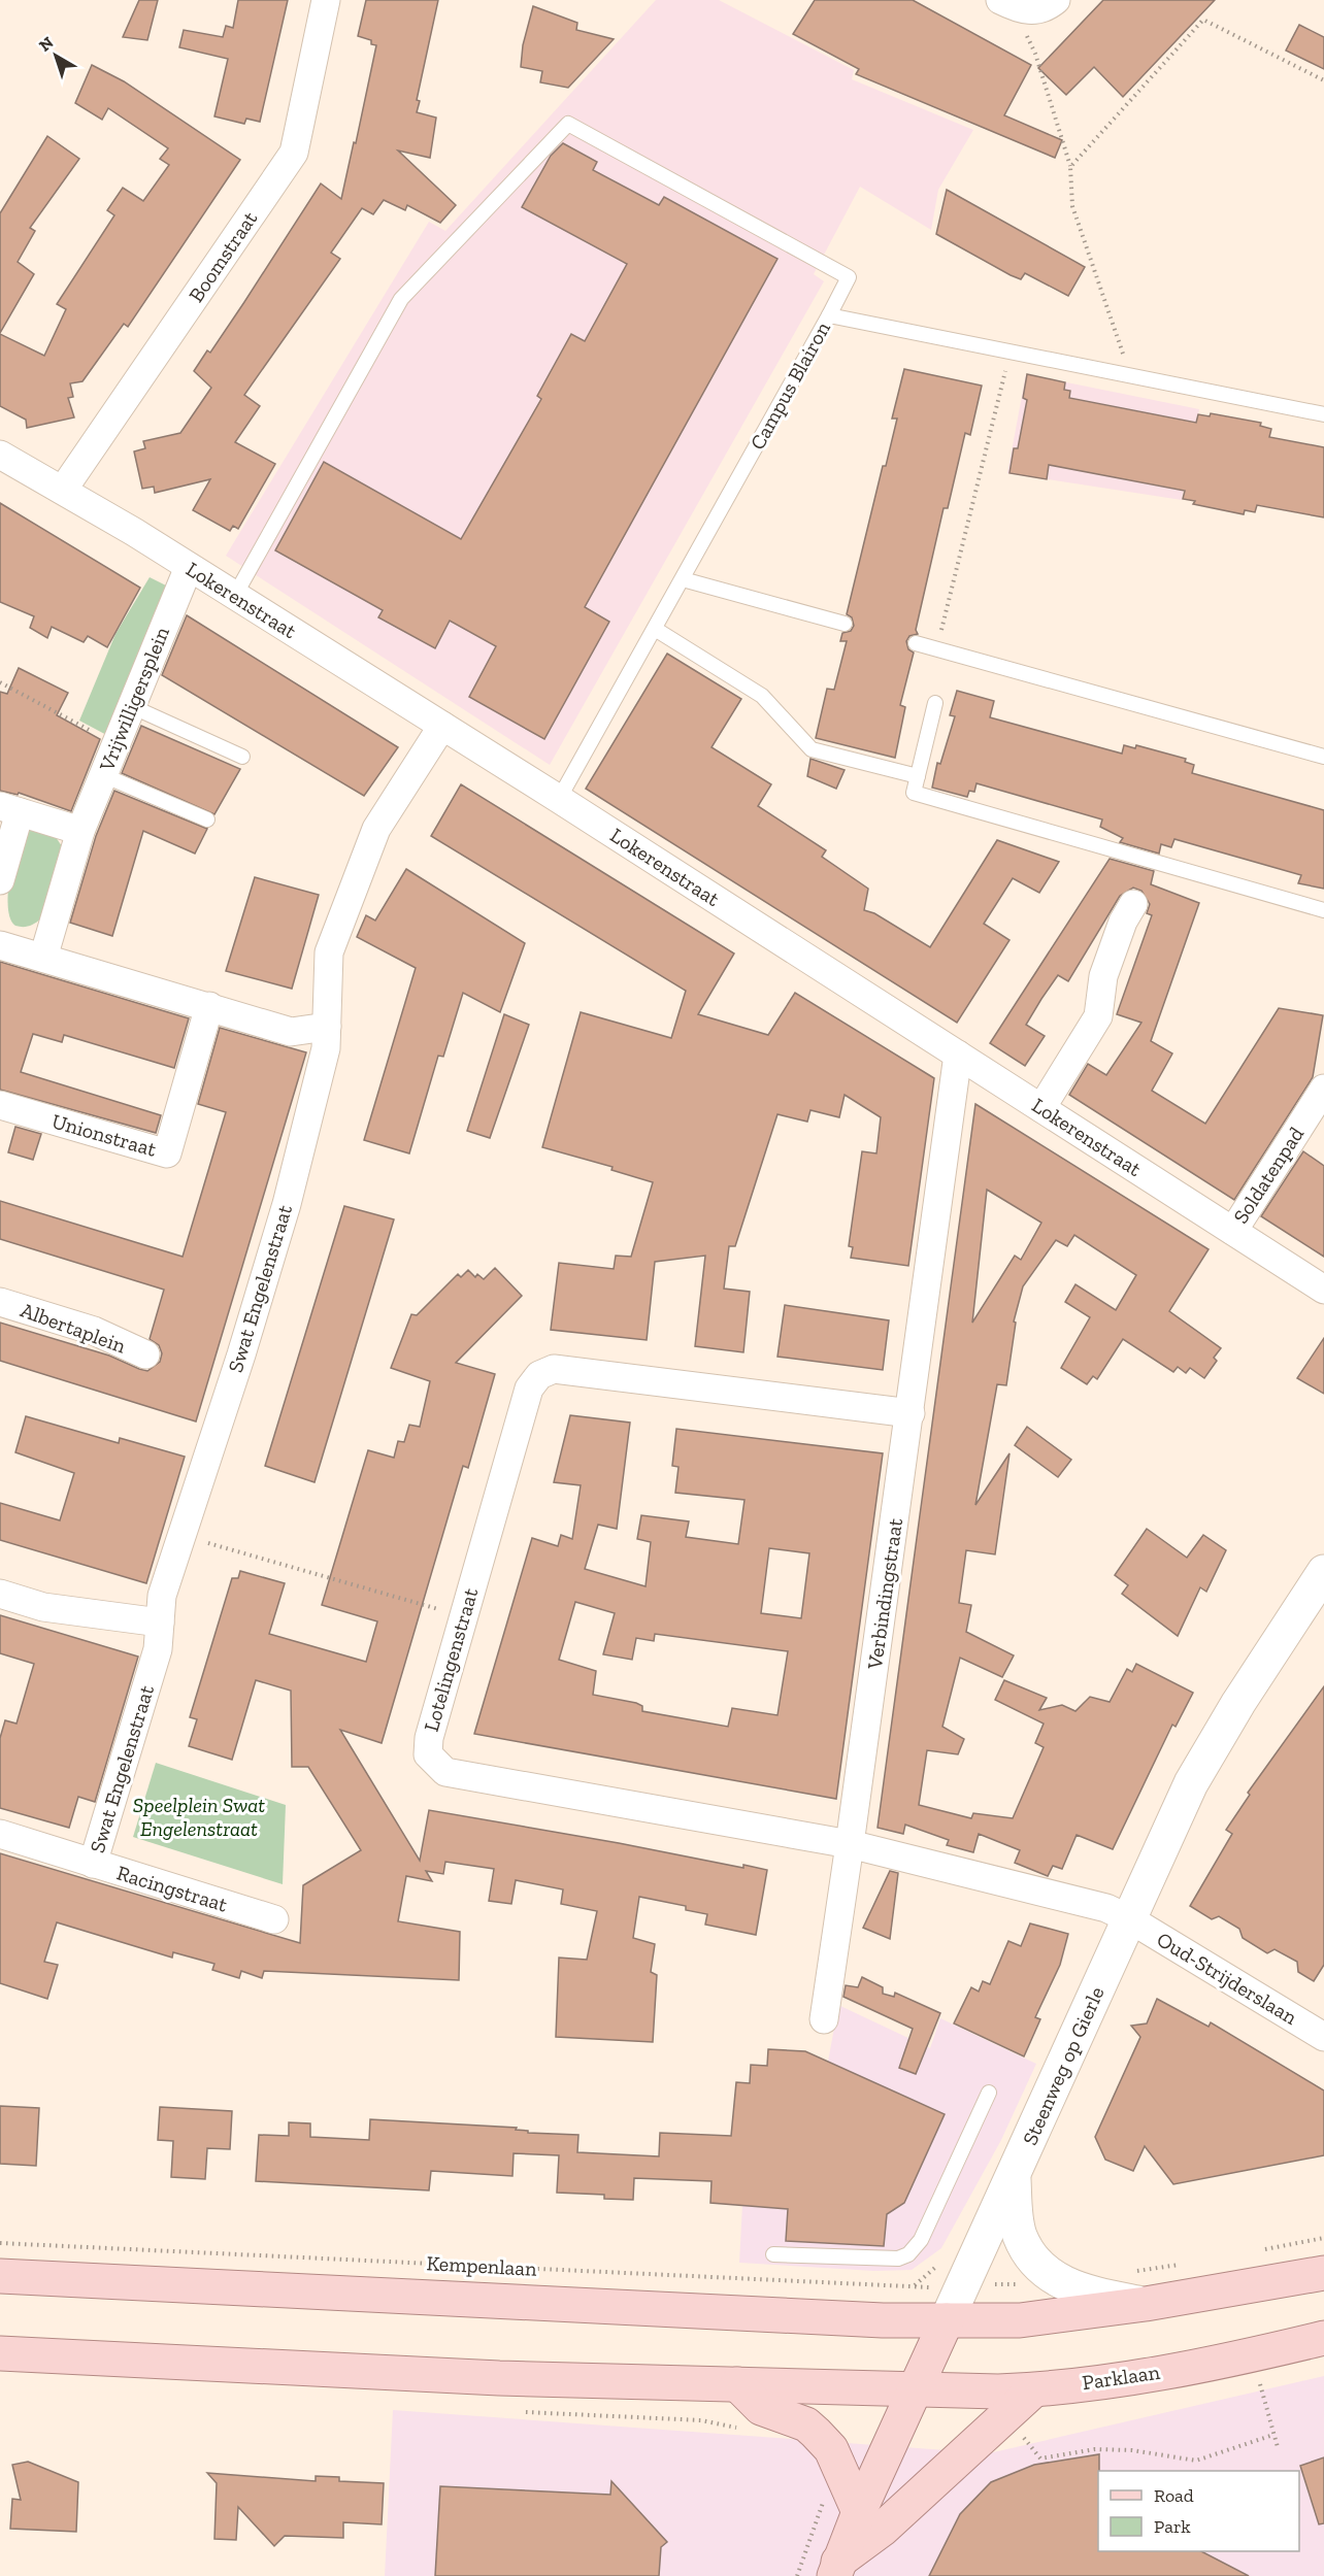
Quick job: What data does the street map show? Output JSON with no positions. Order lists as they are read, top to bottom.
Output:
{
  "streets": {
    "main road": ["Steenweg op Gierle", "Kempenlaan", "Parklaan"],
    "street": [
      "Boomstraat",
      "Lokerenstraat",
      "Vrijwilligersplein",
      "Unionstraat",
      "Soldatenpad",
      "Swat Engelenstraat",
      "Albertaplein",
      "Verbindingstraat",
      "Lotelingenstraat",
      "Racingstraat",
      "Oud-Strijderslaan"
    ],
    "lane": ["Campus Blairon"]
  },
  "crossings": [
    ["Boomstraat", "Lokerenstraat"],
    ["Campus Blairon", "Lokerenstraat"],
    ["Lokerenstraat", "Vrijwilligersplein"],
    ["Lokerenstraat", "Soldatenpad"],
    ["Lokerenstraat", "Swat Engelenstraat"],
    ["Lokerenstraat", "Verbindingstraat"],
    ["Swat Engelenstraat", "Racingstraat"],
    ["Verbindingstraat", "Lotelingenstraat"],
    ["Oud-Strijderslaan", "Steenweg op Gierle"],
    ["Steenweg op Gierle", "Kempenlaan"],
    ["Steenweg op Gierle", "Parklaan"]
  ],
  "parks": ["Speelplein Swat Engelenstraat"],
  "legend": ["Road", "Park"],
  "north": "top left"
}
